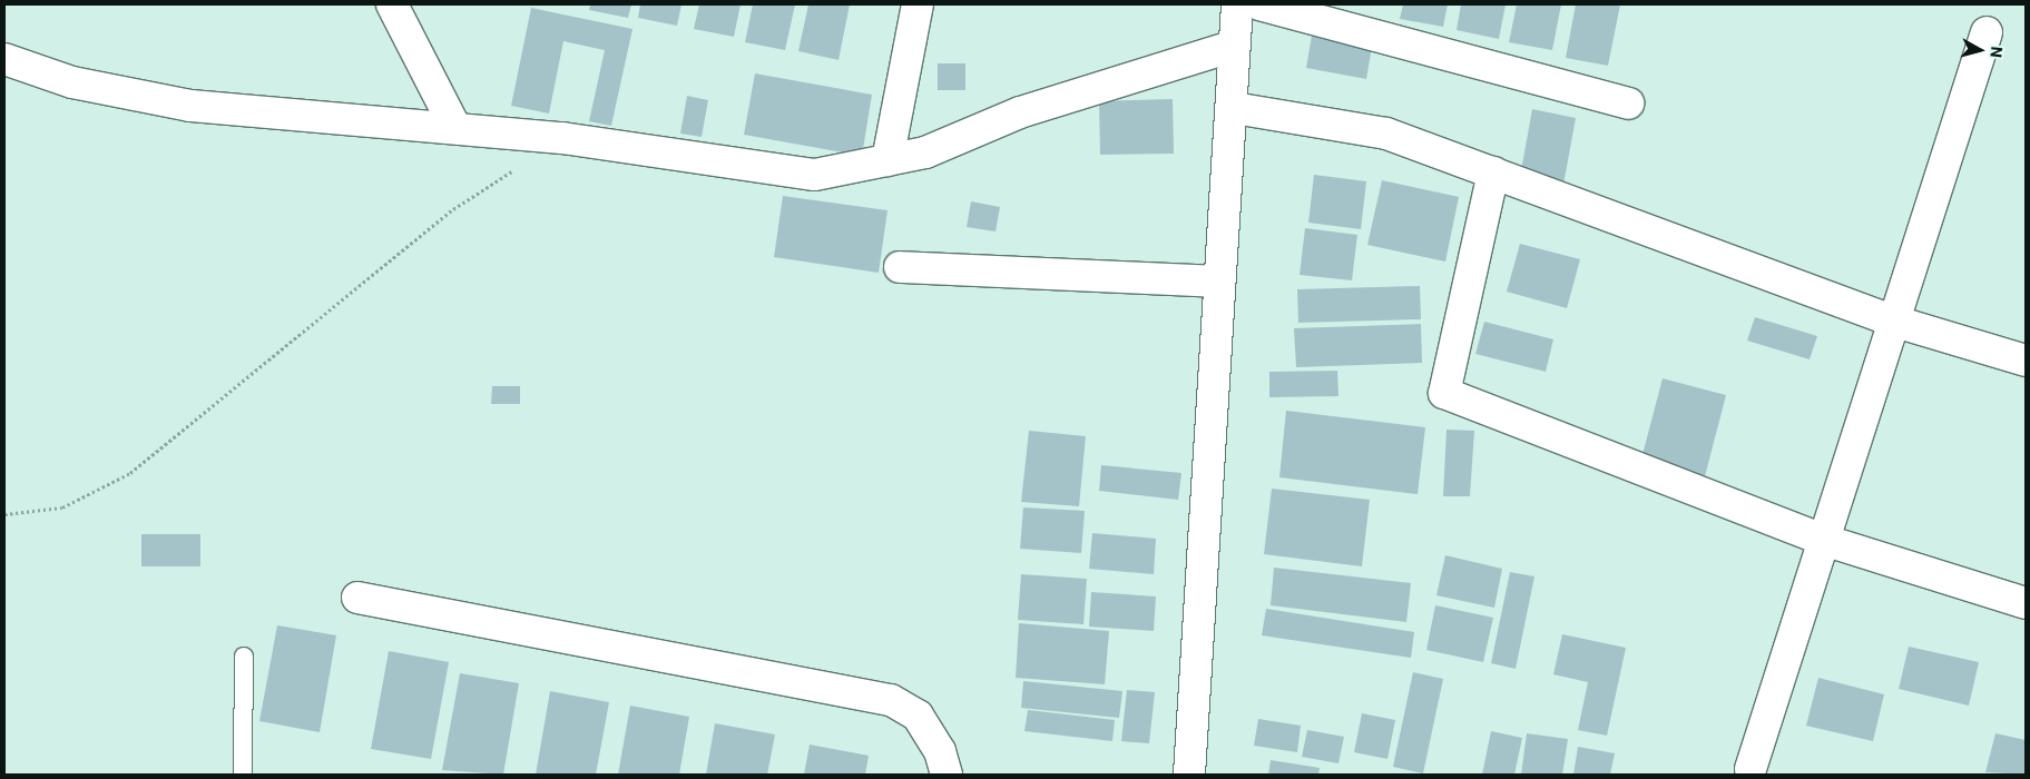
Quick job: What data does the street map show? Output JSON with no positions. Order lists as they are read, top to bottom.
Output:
{
  "north": "right"
}
